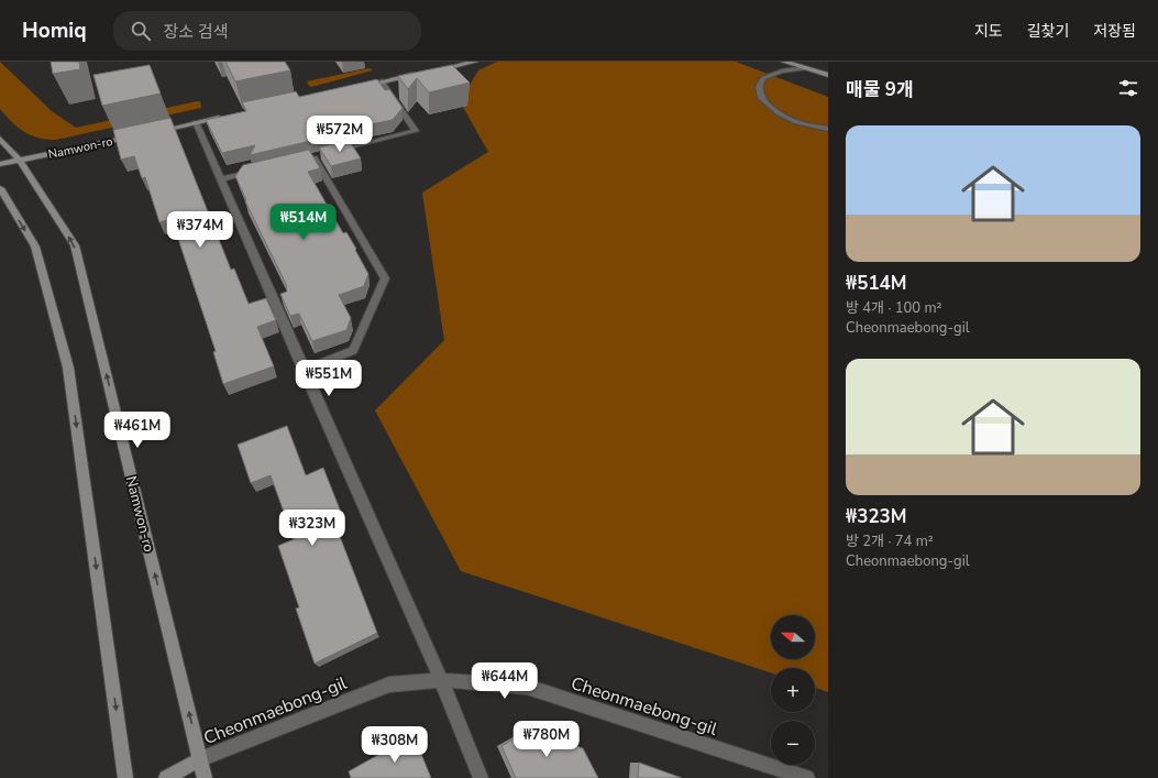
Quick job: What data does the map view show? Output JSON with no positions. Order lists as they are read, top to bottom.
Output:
{
  "streets": {
    "street": ["Namwon-ro", "Cheonmaebong-gil"]
  },
  "crossings": [
    ["Namwon-ro", "Cheonmaebong-gil"]
  ],
  "north": "left",
  "page": {
    "header": "Homiq",
    "search": "장소 검색",
    "nav": ["지도", "길찾기", "저장됨"],
    "heading": "매물 9개",
    "list": [
      {
        "name": "₩514M",
        "note": "방 4개 · 100 m² · Cheonmaebong-gil"
      },
      {
        "name": "₩323M",
        "note": "방 2개 · 74 m² · Cheonmaebong-gil"
      }
    ],
    "price": [
      "₩572M",
      "₩514M",
      "₩374M",
      "₩551M",
      "₩461M",
      "₩323M",
      "₩644M",
      "₩780M",
      "₩308M"
    ],
    "map_buttons": ["+", "−"]
  }
}
